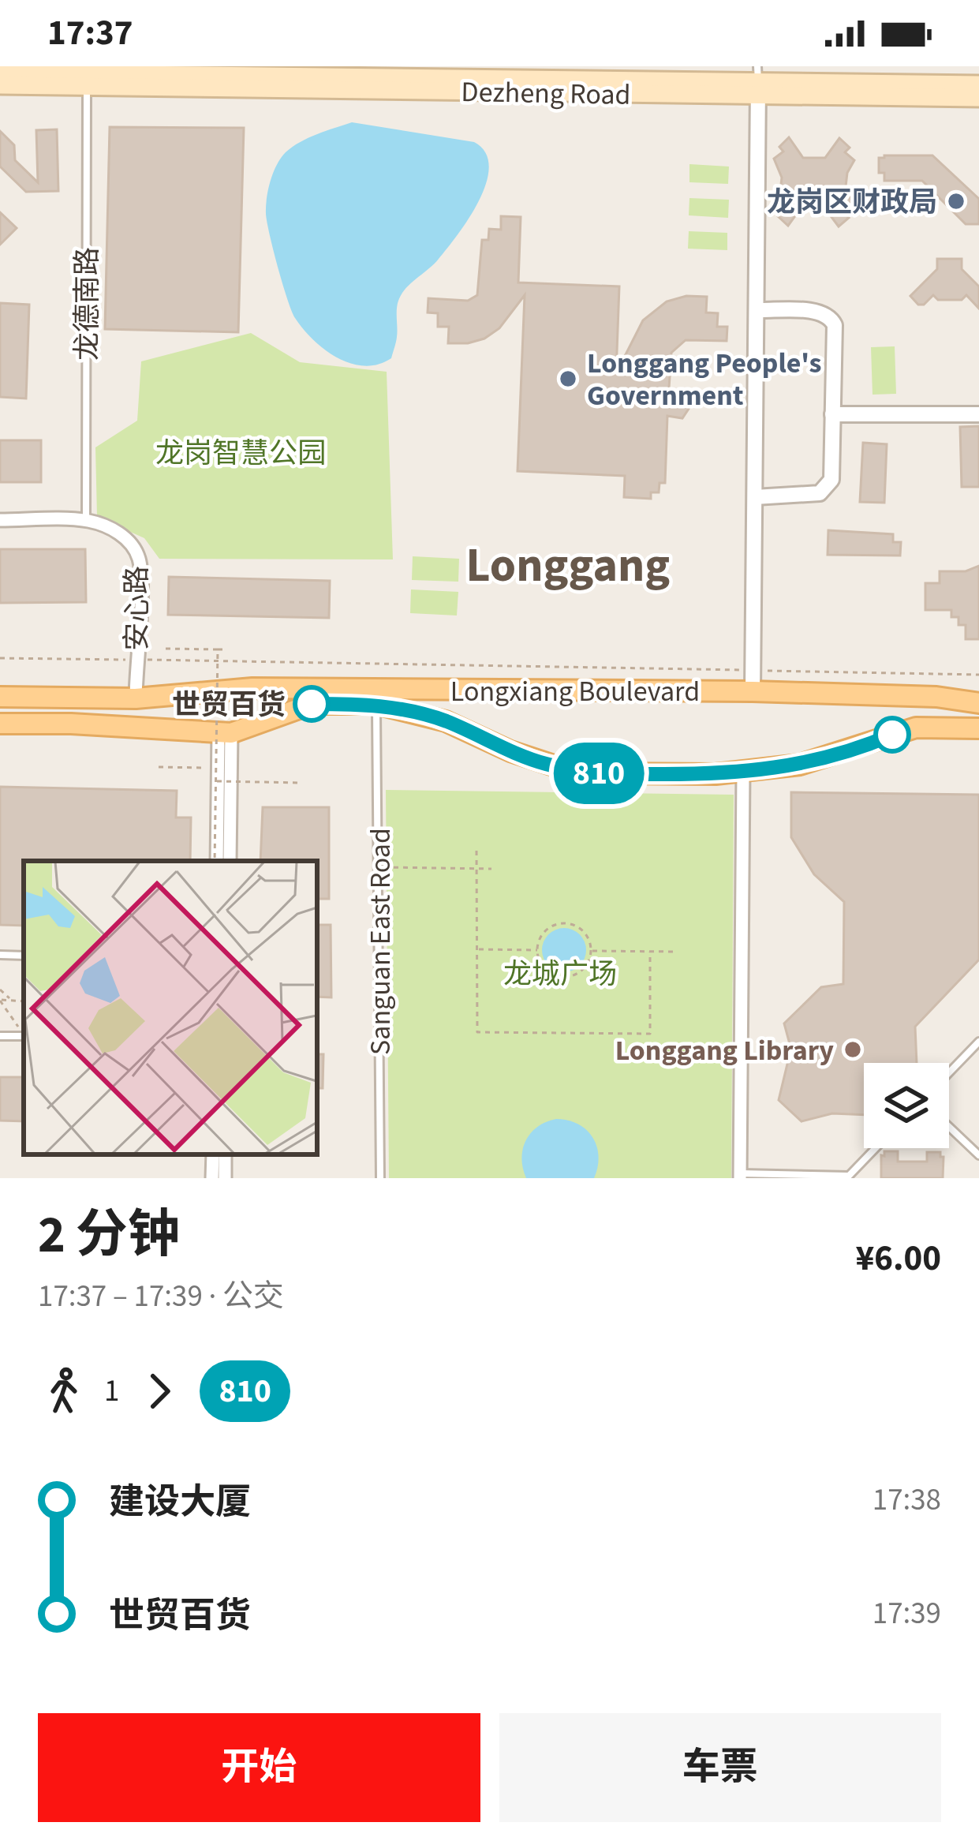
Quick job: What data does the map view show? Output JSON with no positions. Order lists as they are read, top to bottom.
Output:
{
  "streets": {
    "main road": ["Dezheng Road", "Longxiang Boulevard"],
    "street": ["安心路"],
    "lane": ["龙德南路", "Sanguan East Road"]
  },
  "crossings": [
    ["Dezheng Road", "龙德南路"],
    ["龙德南路", "安心路"],
    ["安心路", "Longxiang Boulevard"],
    ["Longxiang Boulevard", "Sanguan East Road"]
  ],
  "districts": ["Longgang"],
  "parks": ["龙岗智慧公园", "龙城广场"],
  "places": [
    "龙岗区财政局",
    "Longgang People's Government",
    "世贸百货",
    "Longgang Library"
  ],
  "lines": ["bus line 810"],
  "page": {
    "status": "17:37",
    "on_map": "810",
    "heading": ["2 分钟", "17:37 – 17:39 · 公交", "¥6.00"],
    "legs": ["1", "810"],
    "list": [
      {
        "name": "建设大厦",
        "value": "17:38"
      },
      {
        "name": "世贸百货",
        "value": "17:39"
      }
    ],
    "buttons": ["开始", "车票"]
  }
}
